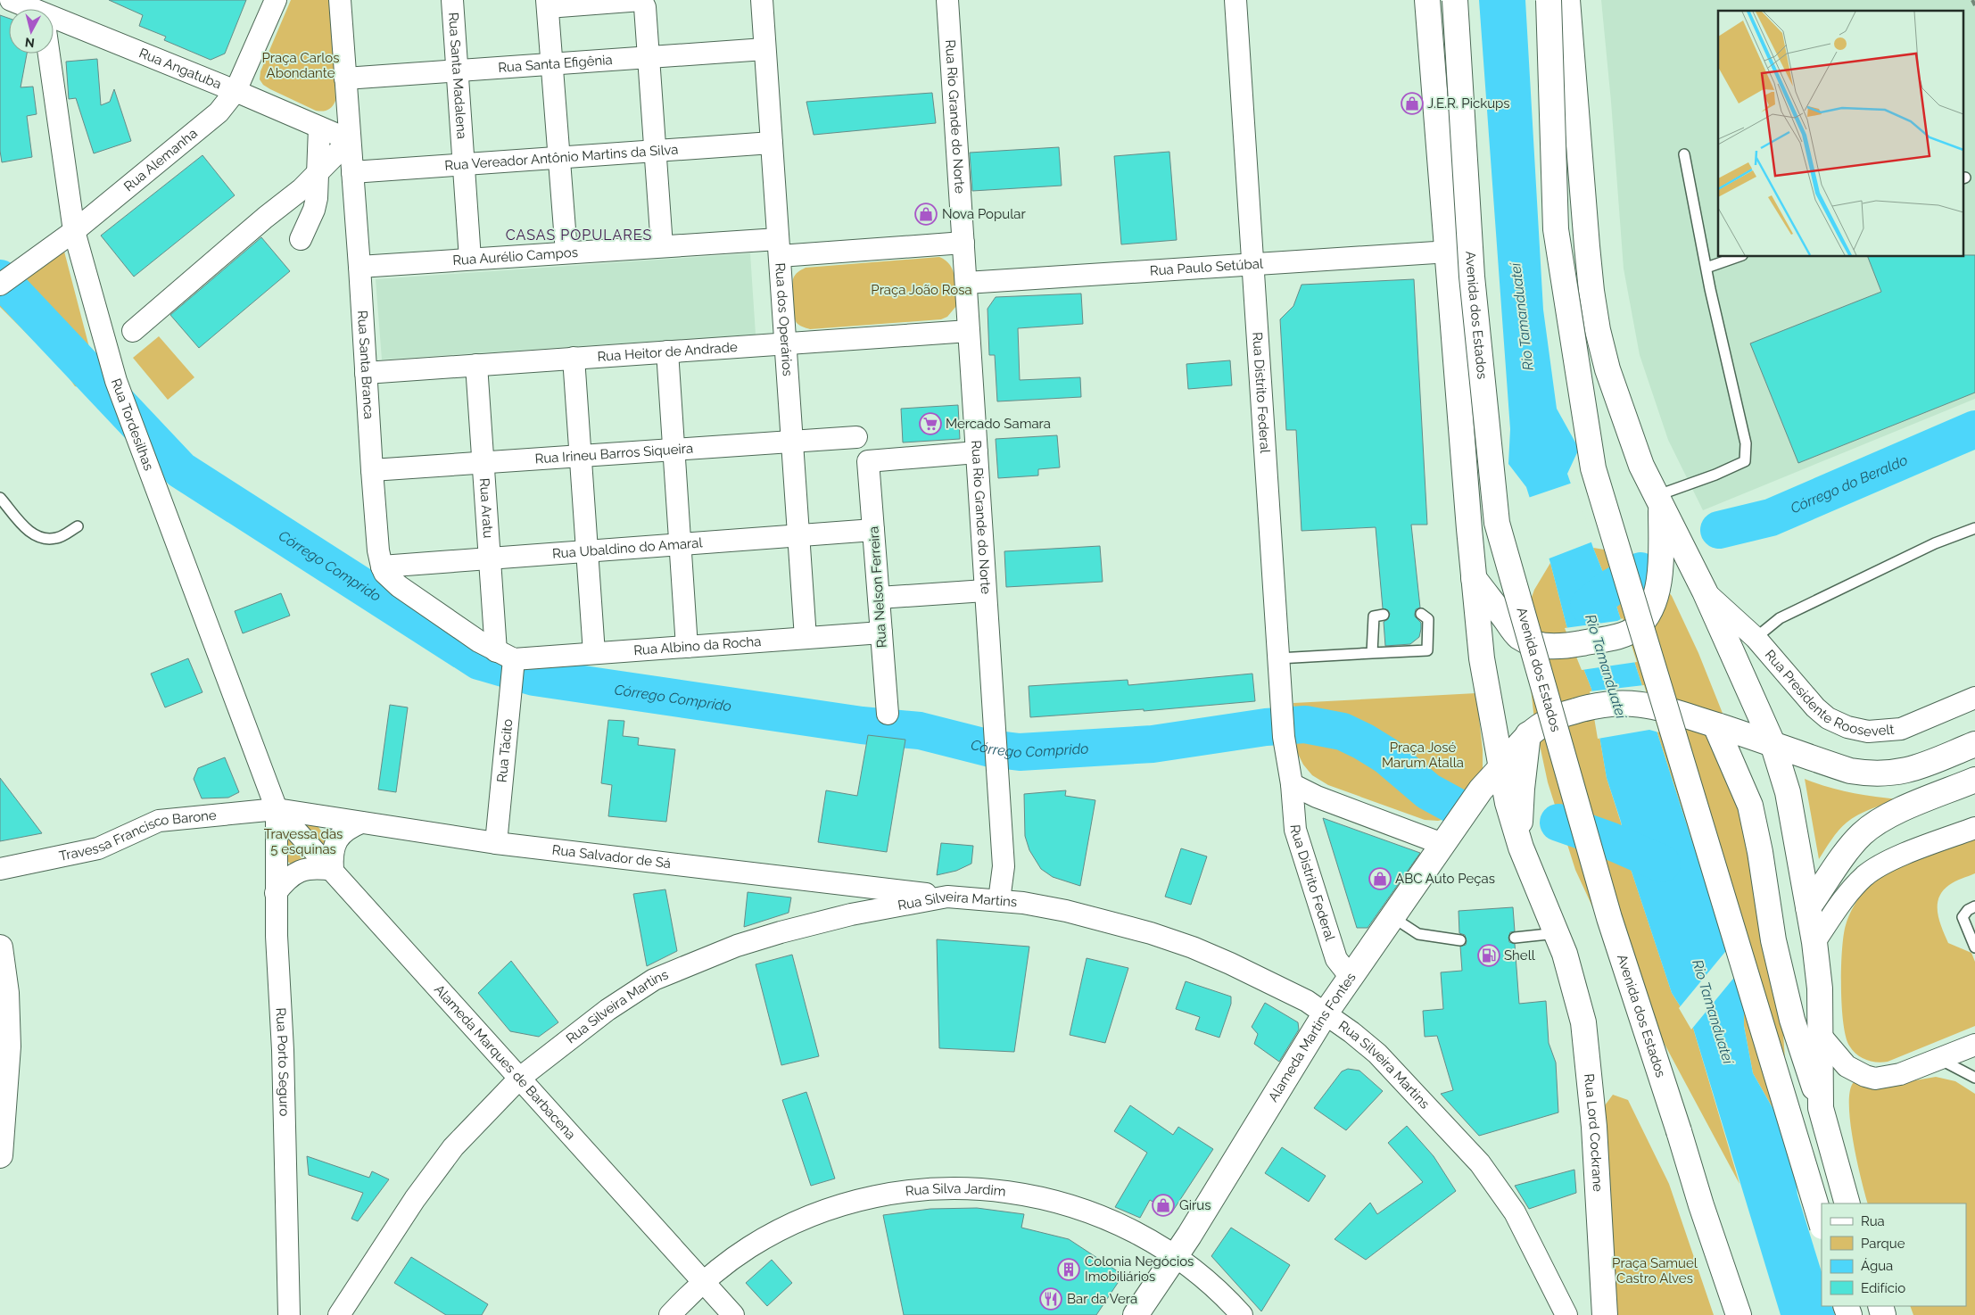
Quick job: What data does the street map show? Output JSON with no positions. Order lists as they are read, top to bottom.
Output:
{
  "streets": {
    "main road": ["Avenida dos Estados", "Alameda Martins Fontes", "Rua Lord Cockrane"],
    "street": [
      "Rua Santa Efigênia",
      "Rua Angatuba",
      "Rua Santa Madalena",
      "Rua Rio Grande do Norte",
      "Rua Vereador Antônio Martins da Silva",
      "Rua Alemanha",
      "Rua Aurélio Campos",
      "Rua Paulo Setúbal",
      "Rua dos Operários",
      "Rua Heitor de Andrade",
      "Rua Santa Branca",
      "Rua Distrito Federal",
      "Rua Tordesilhas",
      "Rua Irineu Barros Siqueira",
      "Rua Aratu",
      "Rua Ubaldino do Amaral",
      "Rua Nelson Ferreira",
      "Rua Albino da Rocha",
      "Rua Presidente Roosevelt",
      "Rua Tácito",
      "Travessa Francisco Barone",
      "Rua Salvador de Sá",
      "Rua Silveira Martins",
      "Alameda Marques de Barbacena",
      "Rua Porto Seguro",
      "Rua Silva Jardim"
    ]
  },
  "crossings": [
    ["Rua Santa Efigênia", "Rua Santa Madalena"],
    ["Rua Santa Efigênia", "Rua dos Operários"],
    ["Rua Santa Efigênia", "Rua Santa Branca"],
    ["Rua Angatuba", "Rua Alemanha"],
    ["Rua Angatuba", "Rua Santa Branca"],
    ["Rua Santa Madalena", "Rua Vereador Antônio Martins da Silva"],
    ["Rua Santa Madalena", "Rua Aurélio Campos"],
    ["Rua Rio Grande do Norte", "Rua Paulo Setúbal"],
    ["Rua Rio Grande do Norte", "Rua Heitor de Andrade"],
    ["Rua Rio Grande do Norte", "Rua Nelson Ferreira"],
    ["Rua Rio Grande do Norte", "Rua Silveira Martins"],
    ["Rua Vereador Antônio Martins da Silva", "Rua dos Operários"],
    ["Rua Vereador Antônio Martins da Silva", "Rua Santa Branca"],
    ["Rua Alemanha", "Rua Tordesilhas"],
    ["Rua Aurélio Campos", "Rua dos Operários"],
    ["Rua Aurélio Campos", "Rua Santa Branca"],
    ["Rua Paulo Setúbal", "Avenida dos Estados"],
    ["Rua Paulo Setúbal", "Rua Distrito Federal"],
    ["Avenida dos Estados", "Alameda Martins Fontes"],
    ["Avenida dos Estados", "Rua Lord Cockrane"],
    ["Rua dos Operários", "Rua Heitor de Andrade"],
    ["Rua dos Operários", "Rua Irineu Barros Siqueira"],
    ["Rua dos Operários", "Rua Ubaldino do Amaral"],
    ["Rua dos Operários", "Rua Albino da Rocha"],
    ["Rua Heitor de Andrade", "Rua Santa Branca"],
    ["Rua Heitor de Andrade", "Rua Aratu"],
    ["Rua Santa Branca", "Rua Irineu Barros Siqueira"],
    ["Rua Santa Branca", "Rua Aratu"],
    ["Rua Santa Branca", "Rua Ubaldino do Amaral"],
    ["Rua Santa Branca", "Rua Albino da Rocha"],
    ["Rua Santa Branca", "Rua Tácito"],
    ["Rua Distrito Federal", "Alameda Martins Fontes"],
    ["Rua Tordesilhas", "Travessa Francisco Barone"],
    ["Rua Tordesilhas", "Rua Salvador de Sá"],
    ["Rua Tordesilhas", "Alameda Marques de Barbacena"],
    ["Rua Tordesilhas", "Rua Porto Seguro"],
    ["Rua Irineu Barros Siqueira", "Rua Aratu"],
    ["Rua Aratu", "Rua Ubaldino do Amaral"],
    ["Rua Aratu", "Rua Albino da Rocha"],
    ["Rua Aratu", "Rua Tácito"],
    ["Rua Ubaldino do Amaral", "Rua Nelson Ferreira"],
    ["Rua Nelson Ferreira", "Rua Albino da Rocha"],
    ["Rua Albino da Rocha", "Rua Tácito"],
    ["Rua Tácito", "Rua Salvador de Sá"],
    ["Travessa Francisco Barone", "Rua Salvador de Sá"],
    ["Travessa Francisco Barone", "Alameda Marques de Barbacena"],
    ["Travessa Francisco Barone", "Rua Porto Seguro"],
    ["Rua Salvador de Sá", "Rua Silveira Martins"],
    ["Rua Salvador de Sá", "Alameda Marques de Barbacena"],
    ["Rua Salvador de Sá", "Rua Porto Seguro"],
    ["Rua Silveira Martins", "Alameda Martins Fontes"],
    ["Rua Silveira Martins", "Alameda Marques de Barbacena"],
    ["Alameda Martins Fontes", "Rua Silva Jardim"],
    ["Alameda Marques de Barbacena", "Rua Porto Seguro"],
    ["Alameda Marques de Barbacena", "Rua Silva Jardim"]
  ],
  "districts": ["CASAS POPULARES"],
  "water": ["Rio Tamanduateí", "Córrego do Beraldo", "Córrego Comprido"],
  "parks": [
    "Praça Carlos Abondante",
    "Praça João Rosa",
    "Praça José Marum Atalla",
    "Travessa das 5 esquinas",
    "Praça Samuel Castro Alves"
  ],
  "places": {
    "shop": [
      "J.E.R. Pickups",
      "Nova Popular",
      "ABC Auto Peças",
      "Girus"
    ],
    "supermarket": ["Mercado Samara"],
    "fuel station": ["Shell"],
    "building": ["Colonia Negócios Imobiliários"],
    "restaurant": ["Bar da Vera"]
  },
  "legend": [
    "Rua",
    "Parque",
    "Água",
    "Edifício"
  ],
  "north": "bottom"
}
